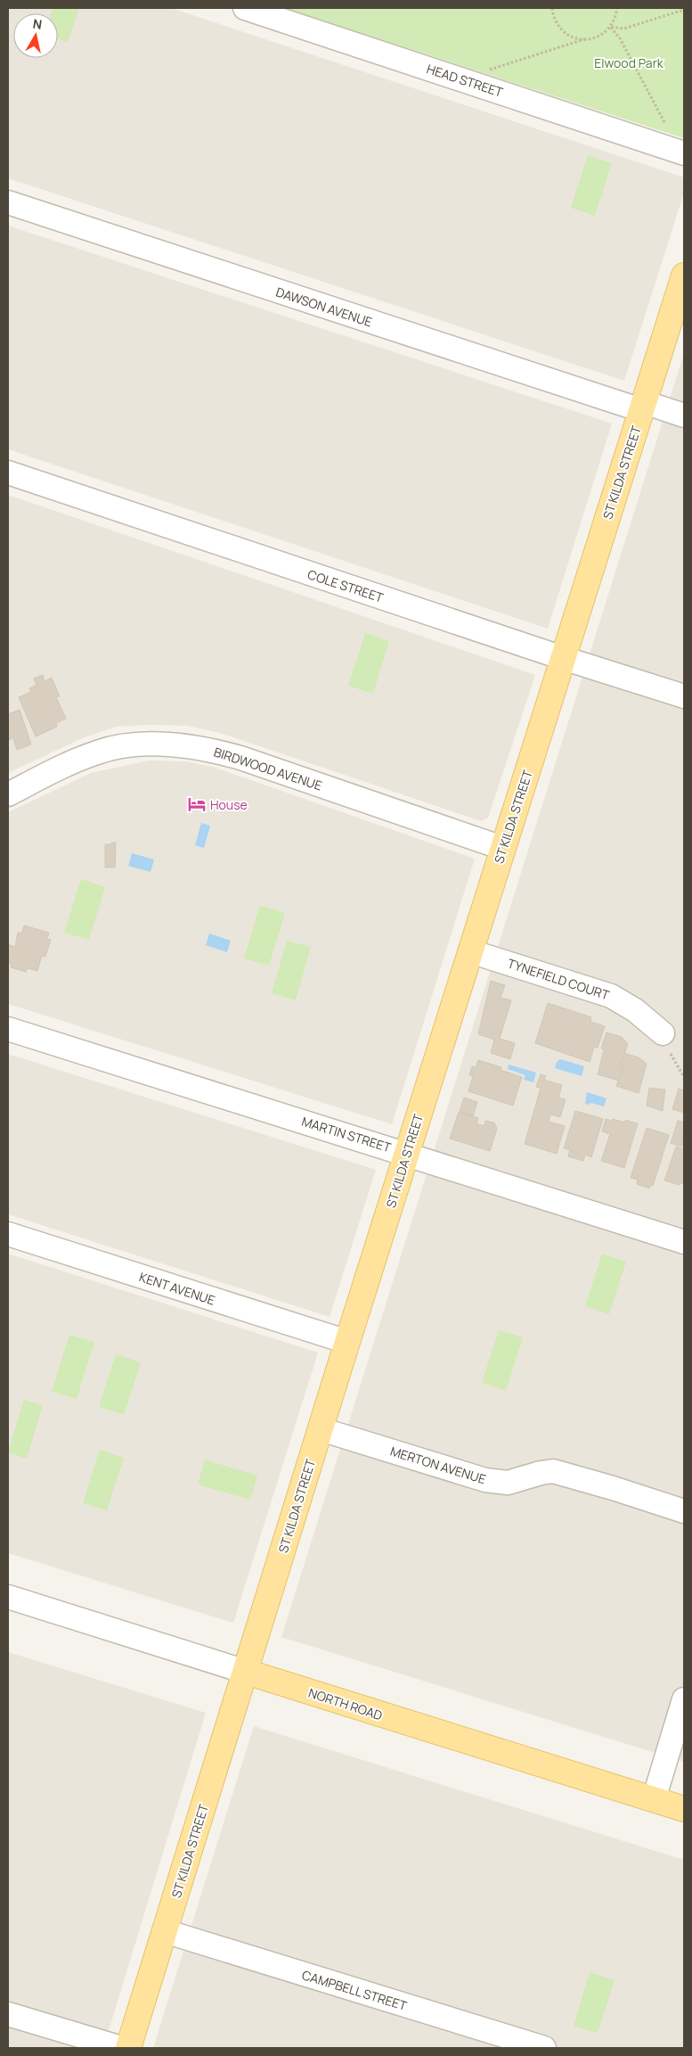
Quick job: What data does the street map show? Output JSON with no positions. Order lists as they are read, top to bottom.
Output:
{
  "streets": {
    "main road": ["ST KILDA STREET", "NORTH ROAD"],
    "street": [
      "HEAD STREET",
      "DAWSON AVENUE",
      "COLE STREET",
      "BIRDWOOD AVENUE",
      "TYNEFIELD COURT",
      "MARTIN STREET",
      "KENT AVENUE",
      "MERTON AVENUE",
      "CAMPBELL STREET"
    ]
  },
  "crossings": [
    ["DAWSON AVENUE", "ST KILDA STREET"],
    ["ST KILDA STREET", "COLE STREET"],
    ["ST KILDA STREET", "BIRDWOOD AVENUE"],
    ["ST KILDA STREET", "TYNEFIELD COURT"],
    ["ST KILDA STREET", "MARTIN STREET"],
    ["ST KILDA STREET", "KENT AVENUE"],
    ["ST KILDA STREET", "MERTON AVENUE"],
    ["ST KILDA STREET", "NORTH ROAD"],
    ["ST KILDA STREET", "CAMPBELL STREET"]
  ],
  "parks": ["Elwood Park"],
  "places": {
    "hotel": ["House"]
  },
  "north": "top"
}
